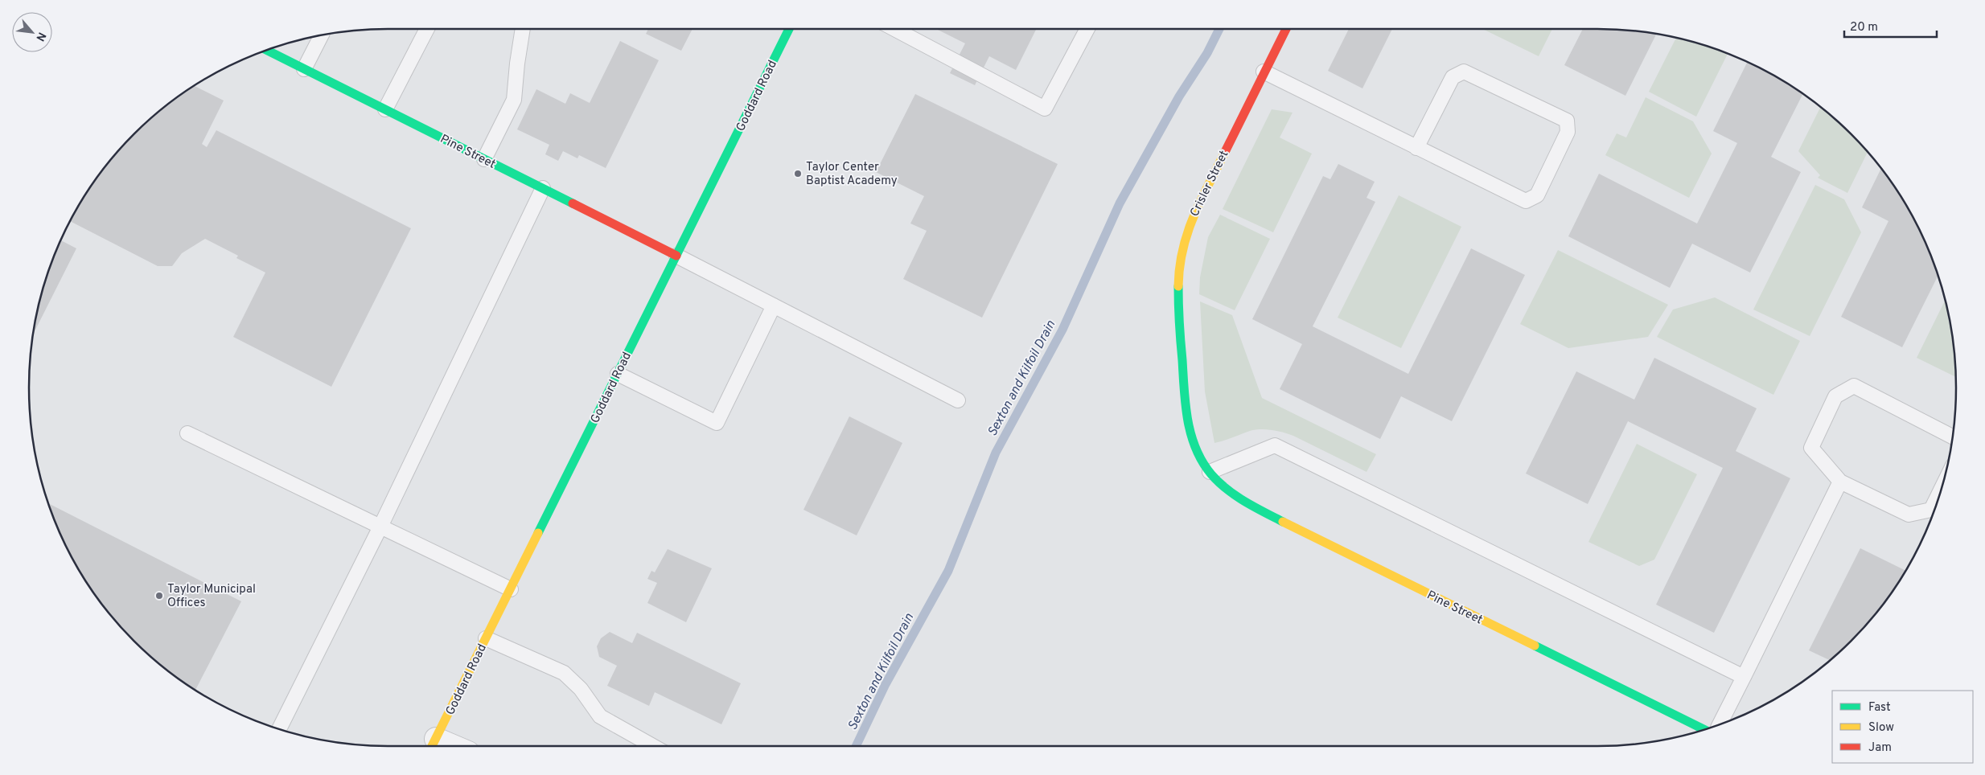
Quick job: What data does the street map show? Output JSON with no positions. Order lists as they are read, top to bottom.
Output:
{
  "streets": {
    "street": ["Goddard Road", "Pine Street", "Crisler Street"]
  },
  "crossings": [
    ["Goddard Road", "Pine Street"],
    ["Pine Street", "Crisler Street"]
  ],
  "water": ["Sexton and Kilfoil Drain"],
  "places": ["Taylor Center Baptist Academy", "Taylor Municipal Offices"],
  "legend": ["Fast", "Slow", "Jam"],
  "scale_bar": "20 m",
  "north": "bottom right"
}
